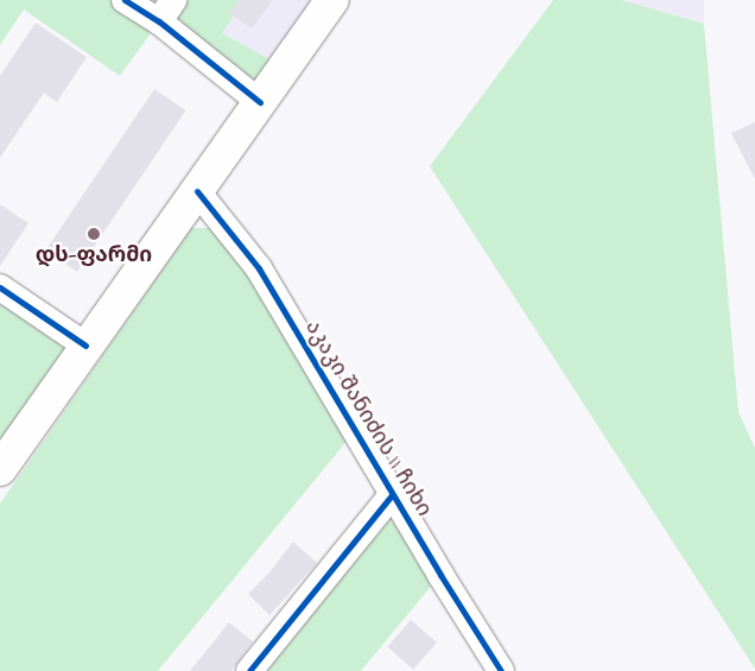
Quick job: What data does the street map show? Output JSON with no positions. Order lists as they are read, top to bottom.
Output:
{
  "streets": {
    "street": ["აკაკი შანიძის II ჩიხი"]
  },
  "places": ["დს-ფარმი"]
}
